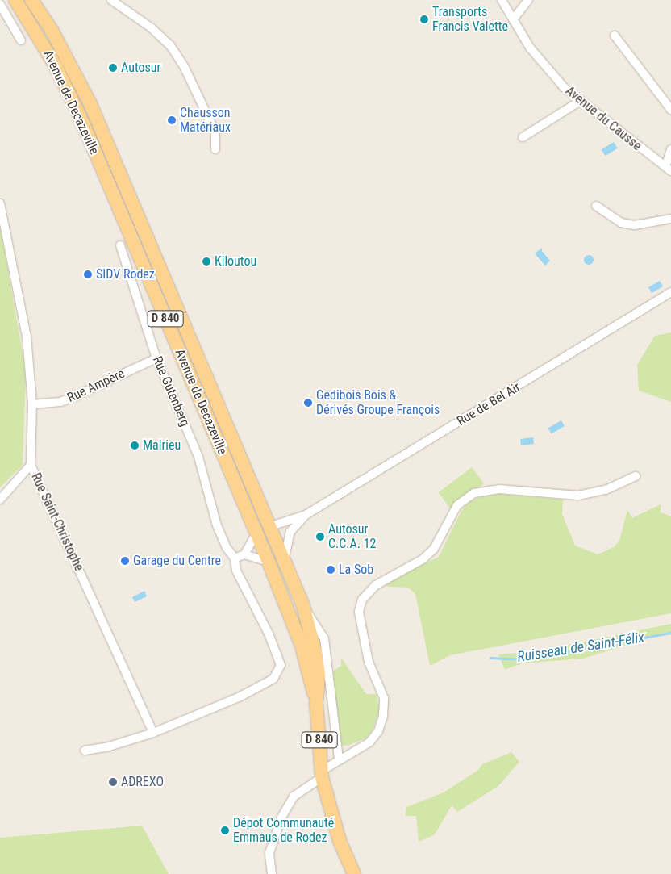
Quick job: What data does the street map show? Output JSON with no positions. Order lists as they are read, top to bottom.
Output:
{
  "streets": {
    "main road": ["Avenue de Decazeville", "D 840"],
    "street": [
      "Avenue du Causse",
      "Rue Ampère",
      "Rue Gutenberg",
      "Rue de Bel Air",
      "Rue Saint-Christophe"
    ]
  },
  "crossings": [
    ["Avenue de Decazeville", "Rue de Bel Air"],
    ["Rue Ampère", "Rue Gutenberg"],
    ["Rue Ampère", "Rue Saint-Christophe"],
    ["Rue Gutenberg", "Rue Saint-Christophe"]
  ],
  "water": ["Ruisseau de Saint-Félix"],
  "places": [
    "Transports Francis Valette",
    "Autosur",
    "Chausson Matériaux",
    "Kiloutou",
    "SIDV Rodez",
    "Gedibois Bois & Dérivés Groupe François",
    "Malrieu",
    "Autosur C.C.A. 12",
    "Garage du Centre",
    "La Sob",
    "ADREXO",
    "Dépot Communauté Emmaus de Rodez"
  ]
}
